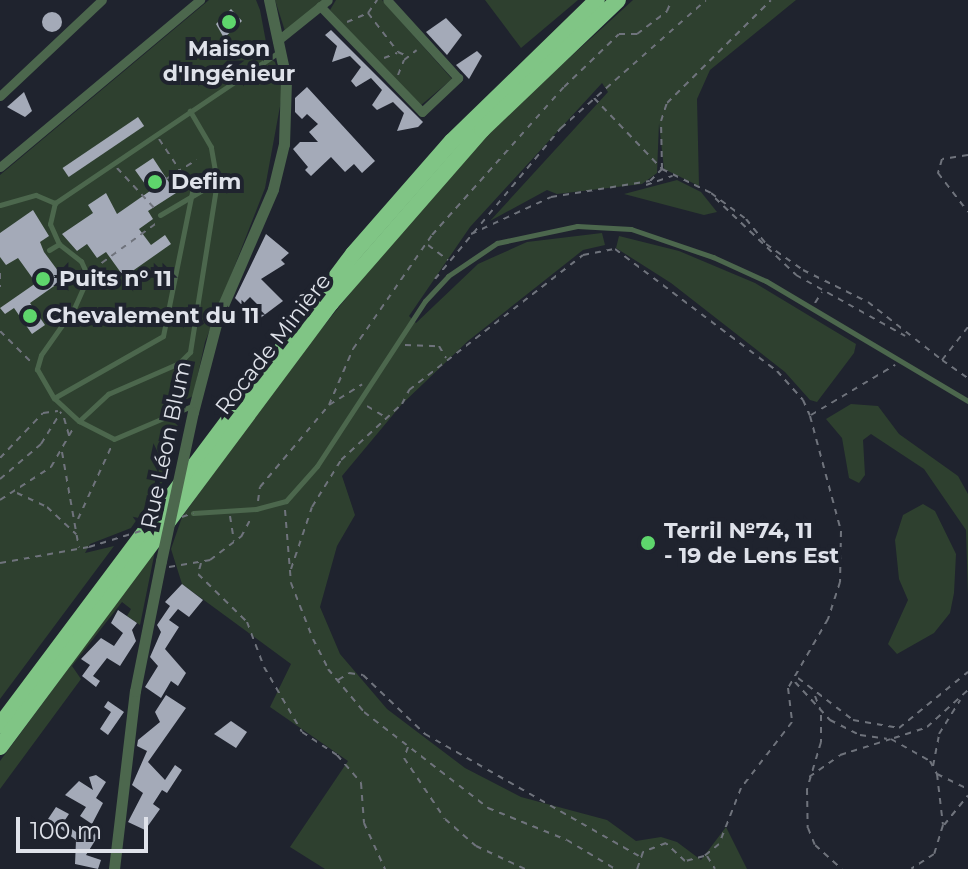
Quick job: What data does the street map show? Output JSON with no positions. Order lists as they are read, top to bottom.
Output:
{
  "streets": {
    "highway": ["Rocade Minière"],
    "street": ["Rue Léon Blum"]
  },
  "places": [
    "Maison d'Ingénieur",
    "Defim",
    "Puits n° 11",
    "Chevalement du 11",
    "Terril №74, 11 - 19 de Lens Est"
  ],
  "scale_bar": "100 m"
}
